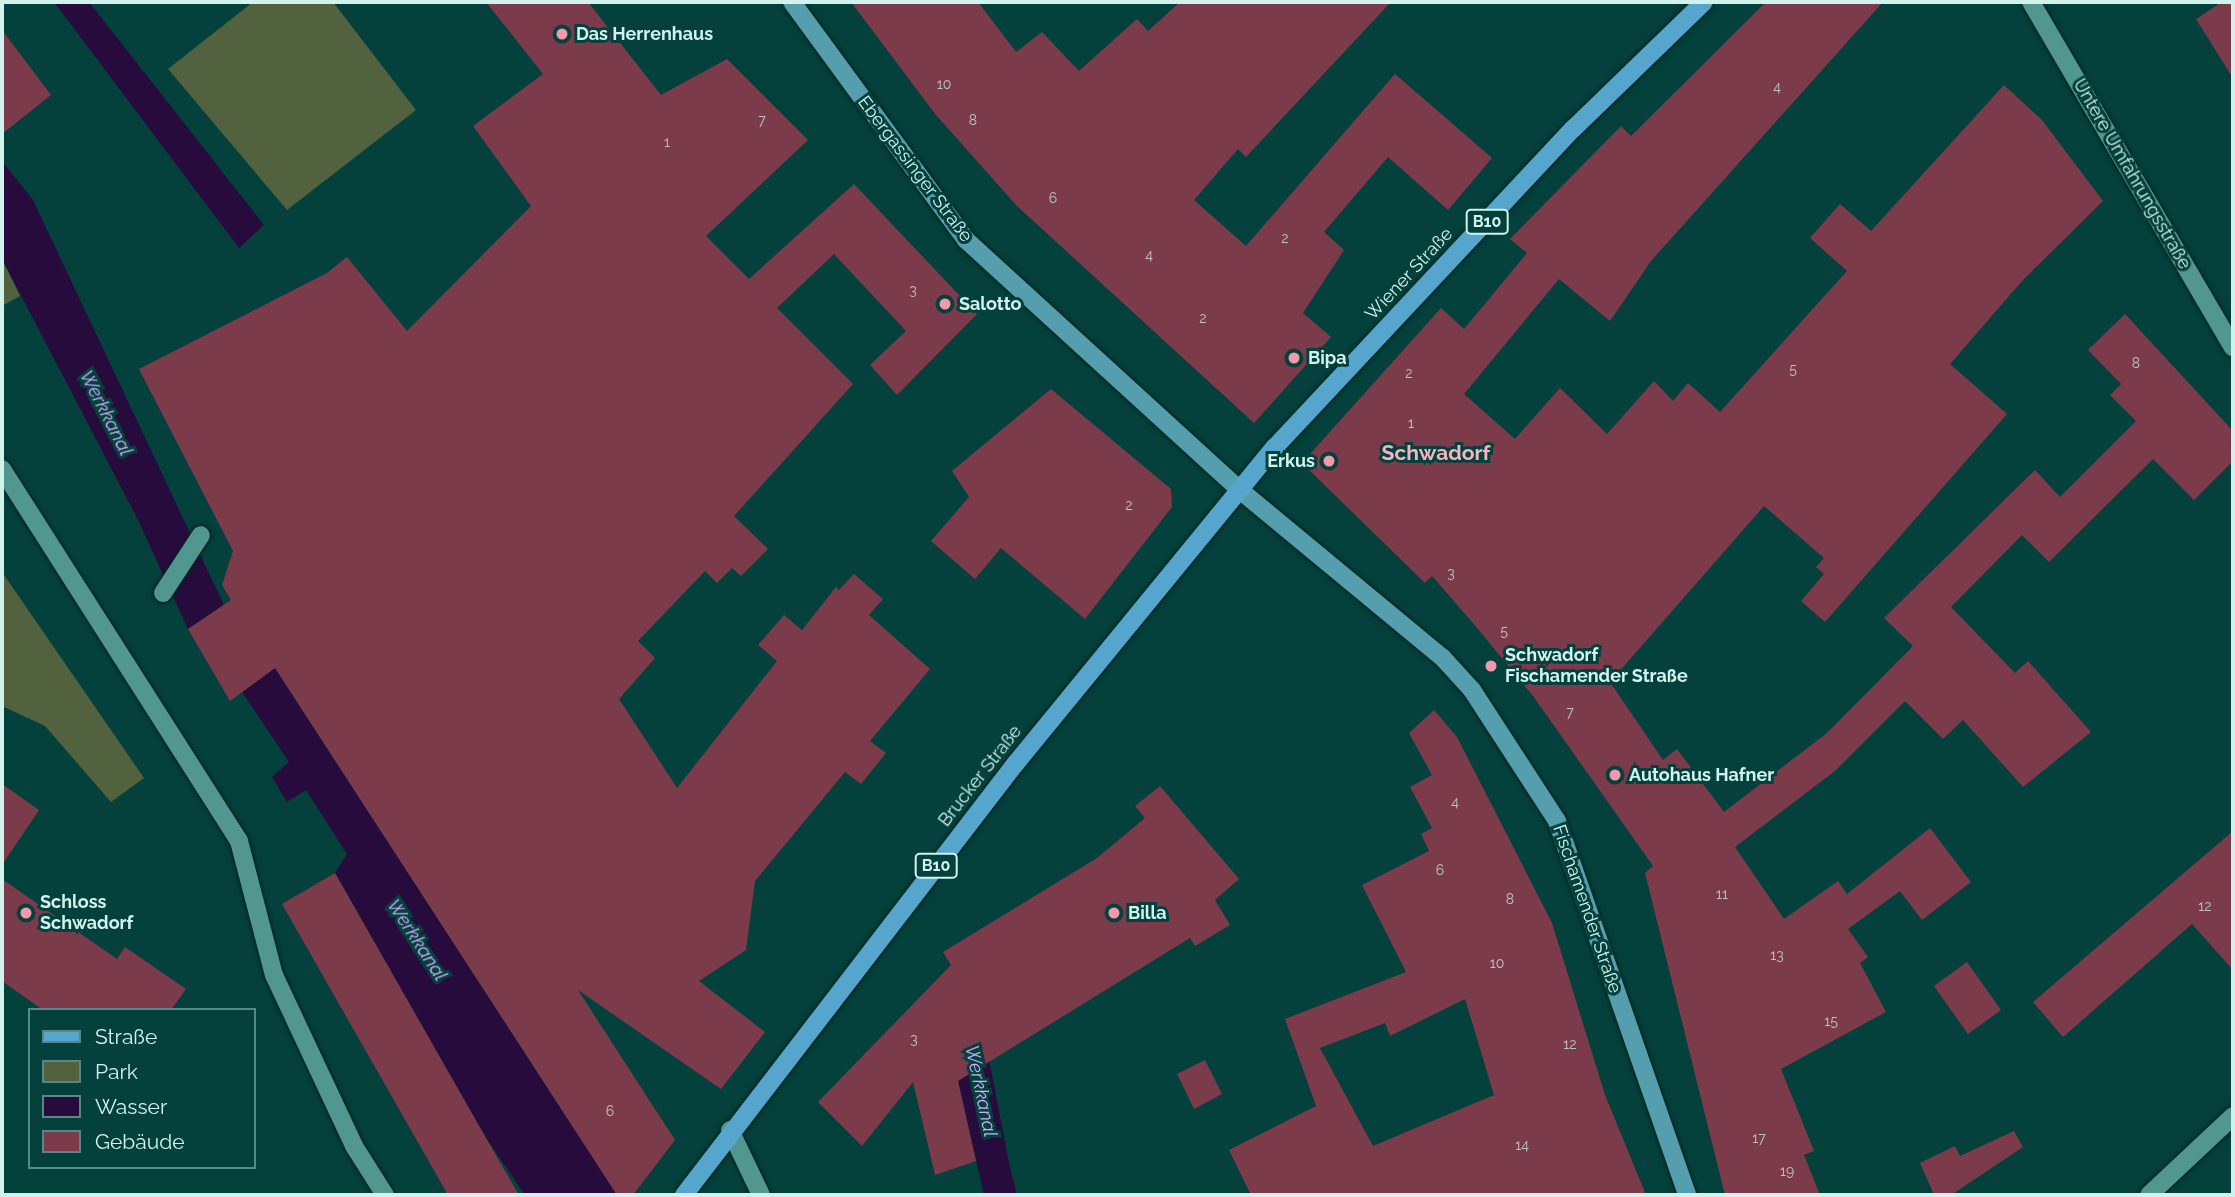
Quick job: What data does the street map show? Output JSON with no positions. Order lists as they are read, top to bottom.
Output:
{
  "streets": {
    "main road": [
      "Ebergassinger Straße",
      "B10",
      "Wiener Straße",
      "Brucker Straße",
      "Fischamender Straße"
    ],
    "street": ["Untere Umfahrungsstraße"]
  },
  "crossings": [
    ["Ebergassinger Straße", "Wiener Straße"],
    ["Ebergassinger Straße", "Brucker Straße"],
    ["Ebergassinger Straße", "Fischamender Straße"],
    ["Wiener Straße", "Brucker Straße"],
    ["Wiener Straße", "Fischamender Straße"],
    ["Brucker Straße", "Fischamender Straße"]
  ],
  "districts": ["Schwadorf"],
  "water": ["Werkkanal"],
  "places": [
    "Das Herrenhaus",
    "Salotto",
    "Bipa",
    "Erkus",
    "Schwadorf Fischamender Straße",
    "Autohaus Hafner",
    "Schloss Schwadorf",
    "Billa"
  ],
  "house_numbers": [
    "10",
    "4",
    "7",
    "8",
    "1",
    "6",
    "2",
    "4",
    "3",
    "2",
    "8",
    "5",
    "2",
    "1",
    "2",
    "3",
    "5",
    "7",
    "4",
    "6",
    "11",
    "8",
    "12",
    "13",
    "10",
    "15",
    "3",
    "12",
    "6",
    "17",
    "14",
    "19"
  ],
  "legend": [
    "Straße",
    "Park",
    "Wasser",
    "Gebäude"
  ]
}
